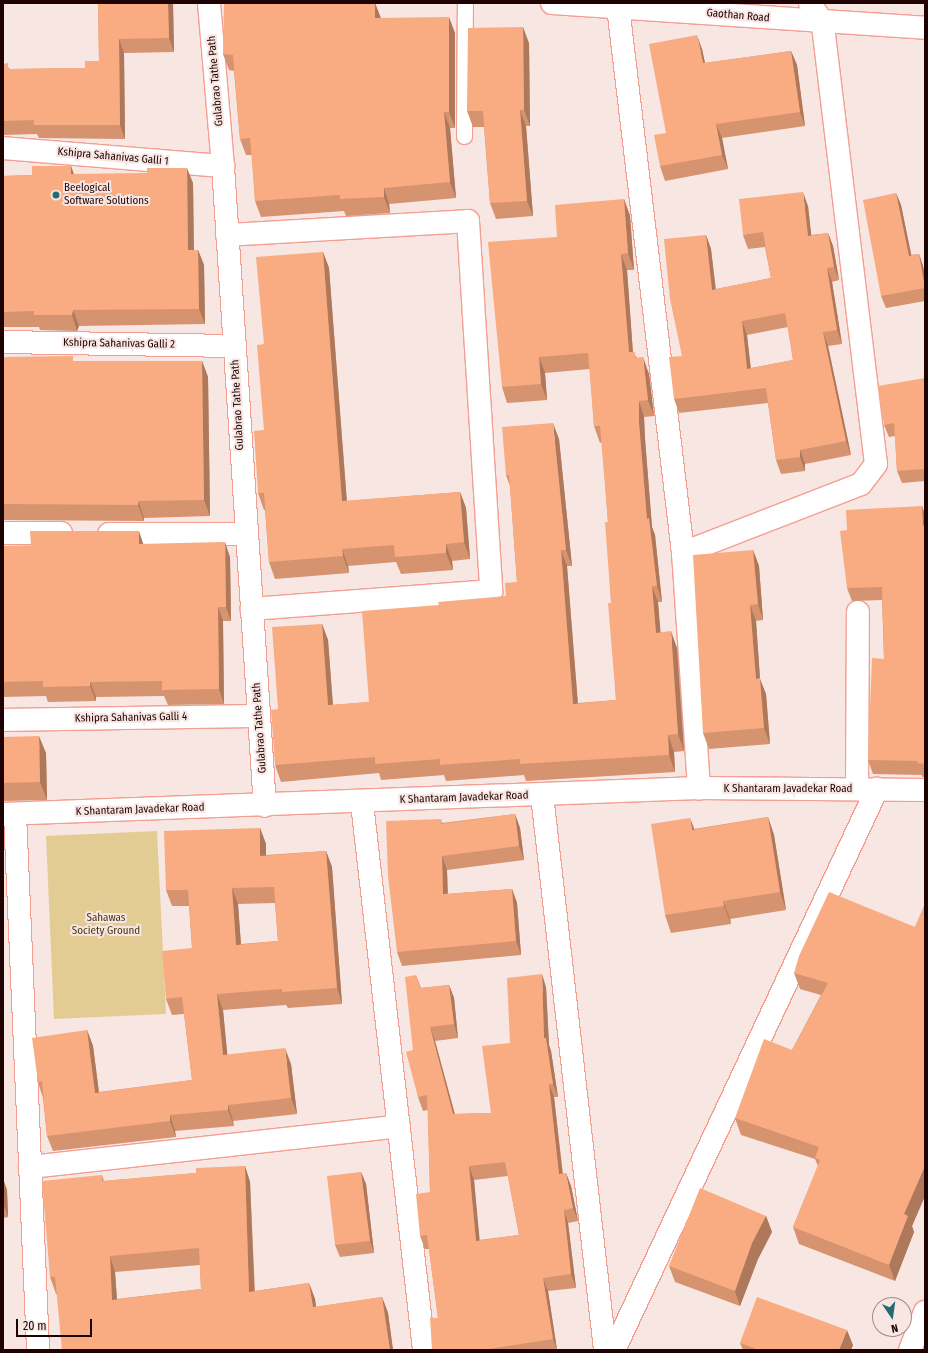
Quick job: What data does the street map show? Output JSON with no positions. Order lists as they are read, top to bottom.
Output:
{
  "streets": {
    "street": [
      "Gaothan Road",
      "Gulabrao Tathe Path",
      "Kshipra Sahanivas Galli 1",
      "Kshipra Sahanivas Galli 2",
      "Kshipra Sahanivas Galli 4",
      "K Shantaram Javadekar Road"
    ]
  },
  "crossings": [
    ["Gulabrao Tathe Path", "Kshipra Sahanivas Galli 1"],
    ["Gulabrao Tathe Path", "Kshipra Sahanivas Galli 2"],
    ["Gulabrao Tathe Path", "Kshipra Sahanivas Galli 4"],
    ["Gulabrao Tathe Path", "K Shantaram Javadekar Road"]
  ],
  "parks": ["Sahawas Society Ground"],
  "places": ["Beelogical Software Solutions"],
  "scale_bar": "20 m",
  "north": "bottom"
}
